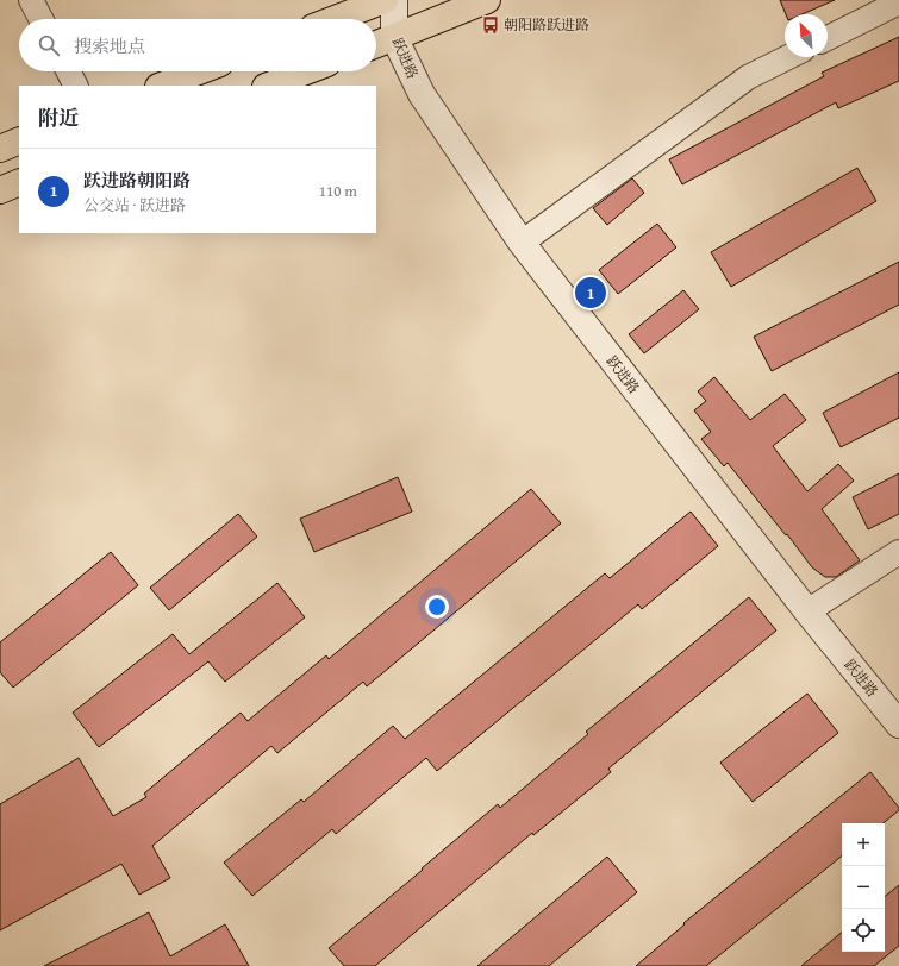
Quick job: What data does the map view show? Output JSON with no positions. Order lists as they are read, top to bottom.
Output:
{
  "streets": {
    "street": ["跃进路"]
  },
  "places": {
    "bus stop": ["朝阳路跃进路"]
  },
  "north": "top left",
  "page": {
    "search": "搜索地点",
    "heading": "附近",
    "list": [
      {
        "mark": "1",
        "name": "跃进路朝阳路",
        "note": "公交站 · 跃进路",
        "value": "110 m"
      }
    ],
    "pins": "1",
    "map_buttons": ["+", "−"]
  }
}
